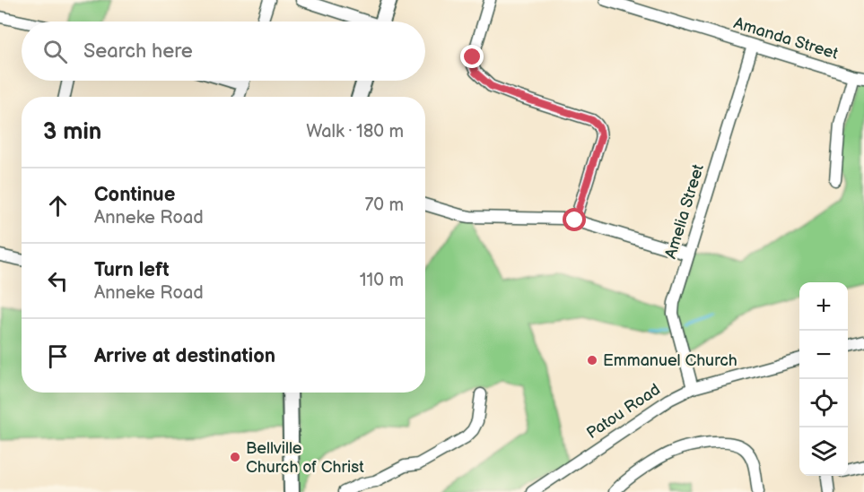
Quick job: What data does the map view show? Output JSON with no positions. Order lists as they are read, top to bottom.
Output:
{
  "streets": {
    "street": ["Amanda Street", "Amelia Street", "Patou Road"]
  },
  "crossings": [
    ["Amanda Street", "Amelia Street"],
    ["Amelia Street", "Patou Road"]
  ],
  "places": ["Emmanuel Church", "Bellville Church of Christ"],
  "page": {
    "search": "Search here",
    "heading": ["3 min", "Walk · 180 m"],
    "list": [
      ["Continue", "Anneke Road", "70 m"],
      ["Turn left", "Anneke Road", "110 m"],
      "Arrive at destination"
    ],
    "map_buttons": ["+", "−"]
  }
}
